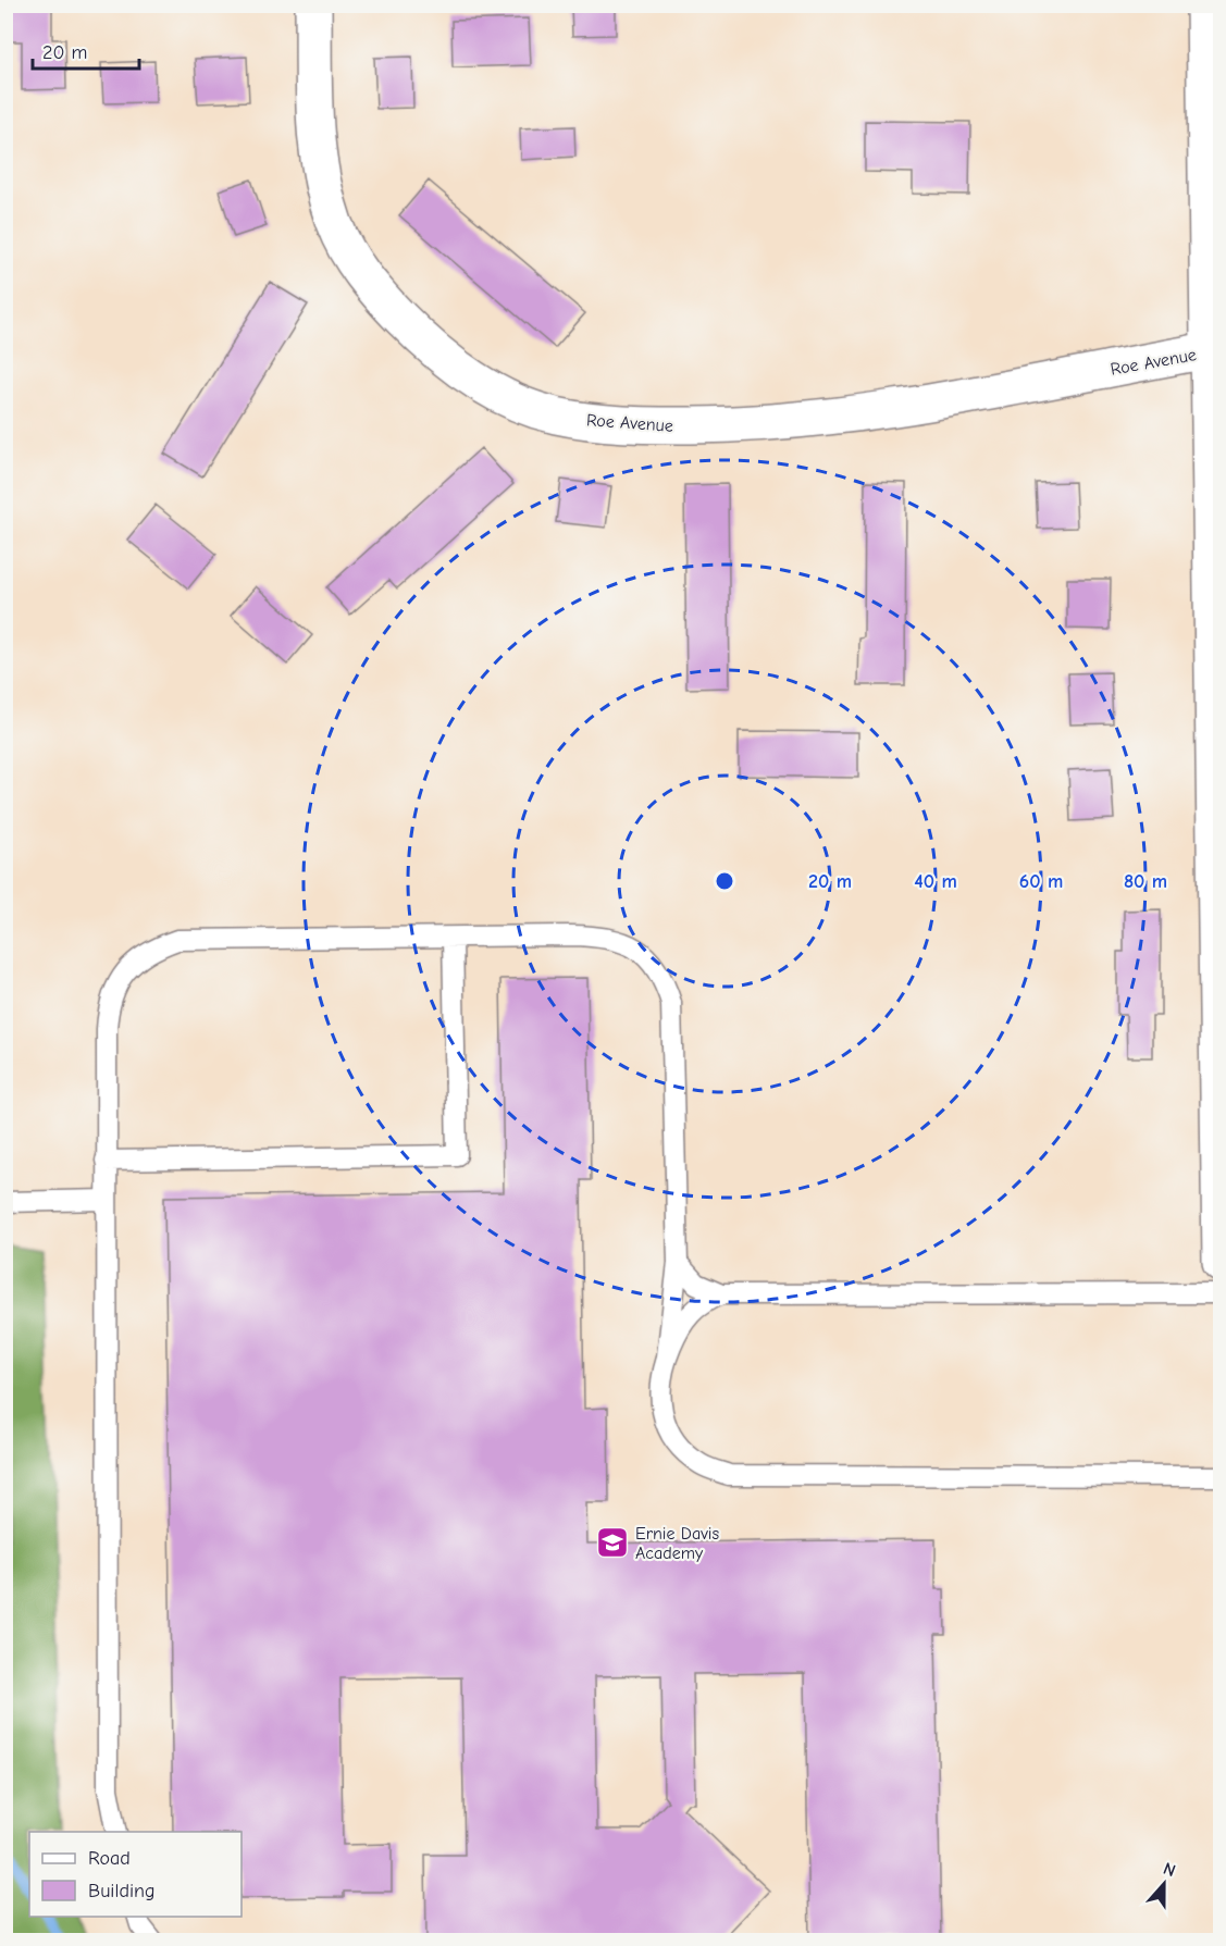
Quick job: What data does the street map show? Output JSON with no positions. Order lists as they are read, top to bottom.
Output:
{
  "streets": {
    "street": ["Roe Avenue"]
  },
  "places": {
    "school or university": ["Ernie Davis Academy"]
  },
  "legend": ["Road", "Building"],
  "scale_bar": "20 m",
  "north": "top",
  "rings": [
    "20 m",
    "40 m",
    "60 m",
    "80 m"
  ]
}
